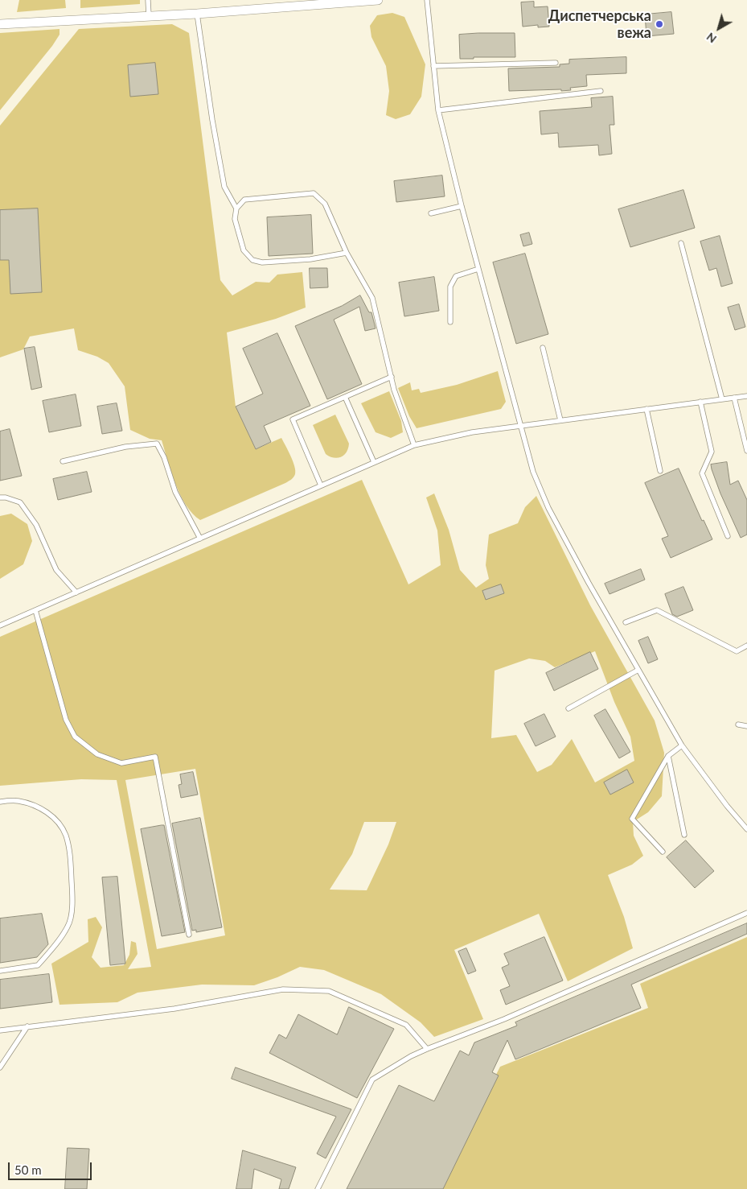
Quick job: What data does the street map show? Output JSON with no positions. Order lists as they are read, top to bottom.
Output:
{
  "places": ["Диспетчерська вежа"],
  "scale_bar": "50 m",
  "north": "bottom left"
}
